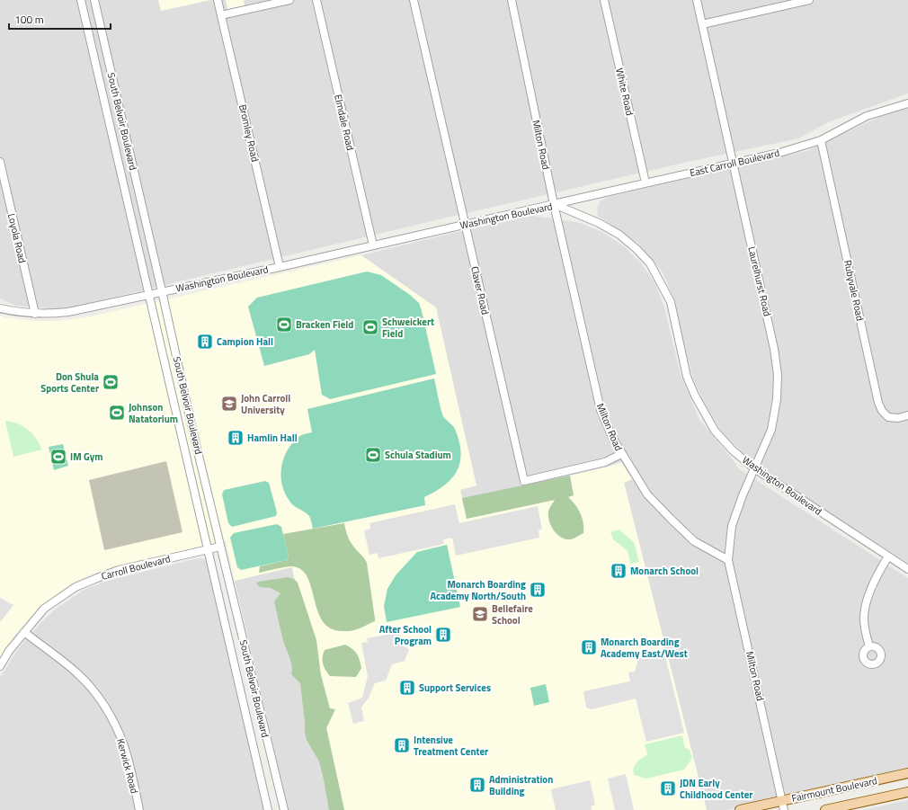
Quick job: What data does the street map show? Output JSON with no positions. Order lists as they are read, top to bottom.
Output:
{
  "streets": {
    "main road": ["Fairmount Boulevard"],
    "street": [
      "White Road",
      "South Belvoir Boulevard",
      "Elmdale Road",
      "Bromley Road",
      "Milton Road",
      "East Carroll Boulevard",
      "Washington Boulevard",
      "Loyola Road",
      "Laurelhurst Road",
      "Claver Road",
      "Rubyvale Road",
      "Carroll Boulevard",
      "Kerwick Road"
    ]
  },
  "crossings": [
    ["White Road", "East Carroll Boulevard"],
    ["South Belvoir Boulevard", "Washington Boulevard"],
    ["South Belvoir Boulevard", "Carroll Boulevard"],
    ["Elmdale Road", "Washington Boulevard"],
    ["Bromley Road", "Washington Boulevard"],
    ["Milton Road", "East Carroll Boulevard"],
    ["Milton Road", "Washington Boulevard"],
    ["Milton Road", "Laurelhurst Road"],
    ["Milton Road", "Claver Road"],
    ["Milton Road", "Fairmount Boulevard"],
    ["East Carroll Boulevard", "Washington Boulevard"],
    ["East Carroll Boulevard", "Laurelhurst Road"],
    ["East Carroll Boulevard", "Rubyvale Road"],
    ["Washington Boulevard", "Loyola Road"],
    ["Washington Boulevard", "Laurelhurst Road"],
    ["Washington Boulevard", "Claver Road"],
    ["Carroll Boulevard", "Kerwick Road"]
  ],
  "places": {
    "sports": [
      "Bracken Field",
      "Schweickert Field",
      "Don Shula Sports Center",
      "Johnson Natatorium",
      "Schula Stadium",
      "IM Gym"
    ],
    "building": [
      "Campion Hall",
      "Hamlin Hall",
      "Monarch School",
      "Monarch Boarding Academy North/South",
      "After School Program",
      "Monarch Boarding Academy East/West",
      "Support Services",
      "Intensive Treatment Center",
      "Administration Building",
      "JDN Early Childhood Center"
    ],
    "school or university": ["John Carroll University", "Bellefaire School"]
  },
  "scale_bar": "100 m"
}
